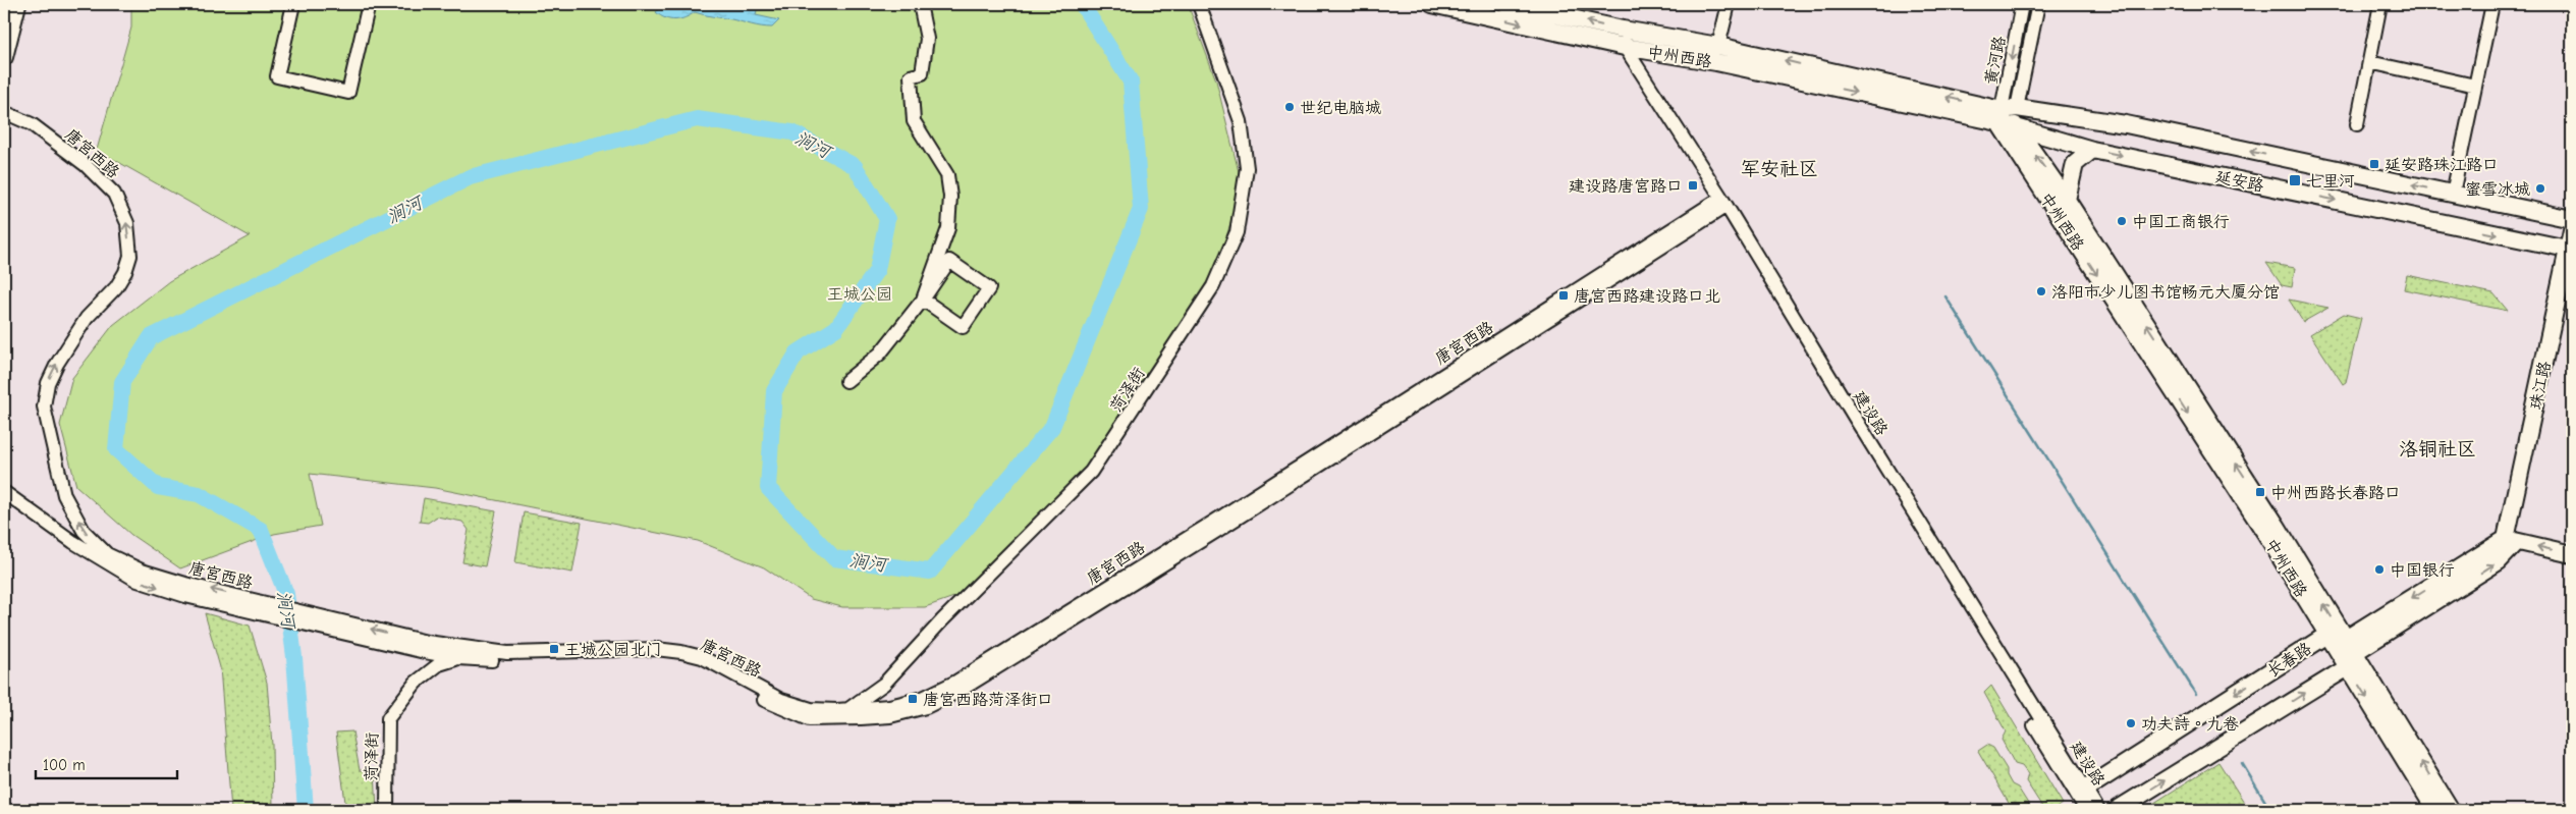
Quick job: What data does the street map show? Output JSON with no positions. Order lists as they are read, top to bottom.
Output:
{
  "streets": {
    "main road": [
      "中州西路",
      "延安路",
      "珠江路",
      "长春路"
    ],
    "street": [
      "黄河路",
      "唐宫西路",
      "菏泽街",
      "建设路"
    ]
  },
  "crossings": [
    ["中州西路", "黄河路"],
    ["中州西路", "延安路"],
    ["中州西路", "建设路"],
    ["中州西路", "长春路"],
    ["黄河路", "延安路"],
    ["唐宫西路", "菏泽街"],
    ["唐宫西路", "建设路"],
    ["延安路", "珠江路"],
    ["建设路", "长春路"]
  ],
  "districts": ["军安社区", "洛铜社区"],
  "water": ["涧河"],
  "parks": ["王城公园"],
  "places": {
    "other": [
      "世纪电脑城",
      "蜜雪冰城",
      "中国工商银行",
      "洛阳市少儿图书馆畅元大厦分馆",
      "中国银行",
      "功夫詩。九卷"
    ],
    "transit": [
      "延安路珠江路口",
      "七里河",
      "建设路唐宫路口",
      "唐宫西路建设路口北",
      "中州西路长春路口",
      "王城公园北门",
      "唐宫西路菏泽街口"
    ]
  },
  "scale_bar": "100 m"
}
